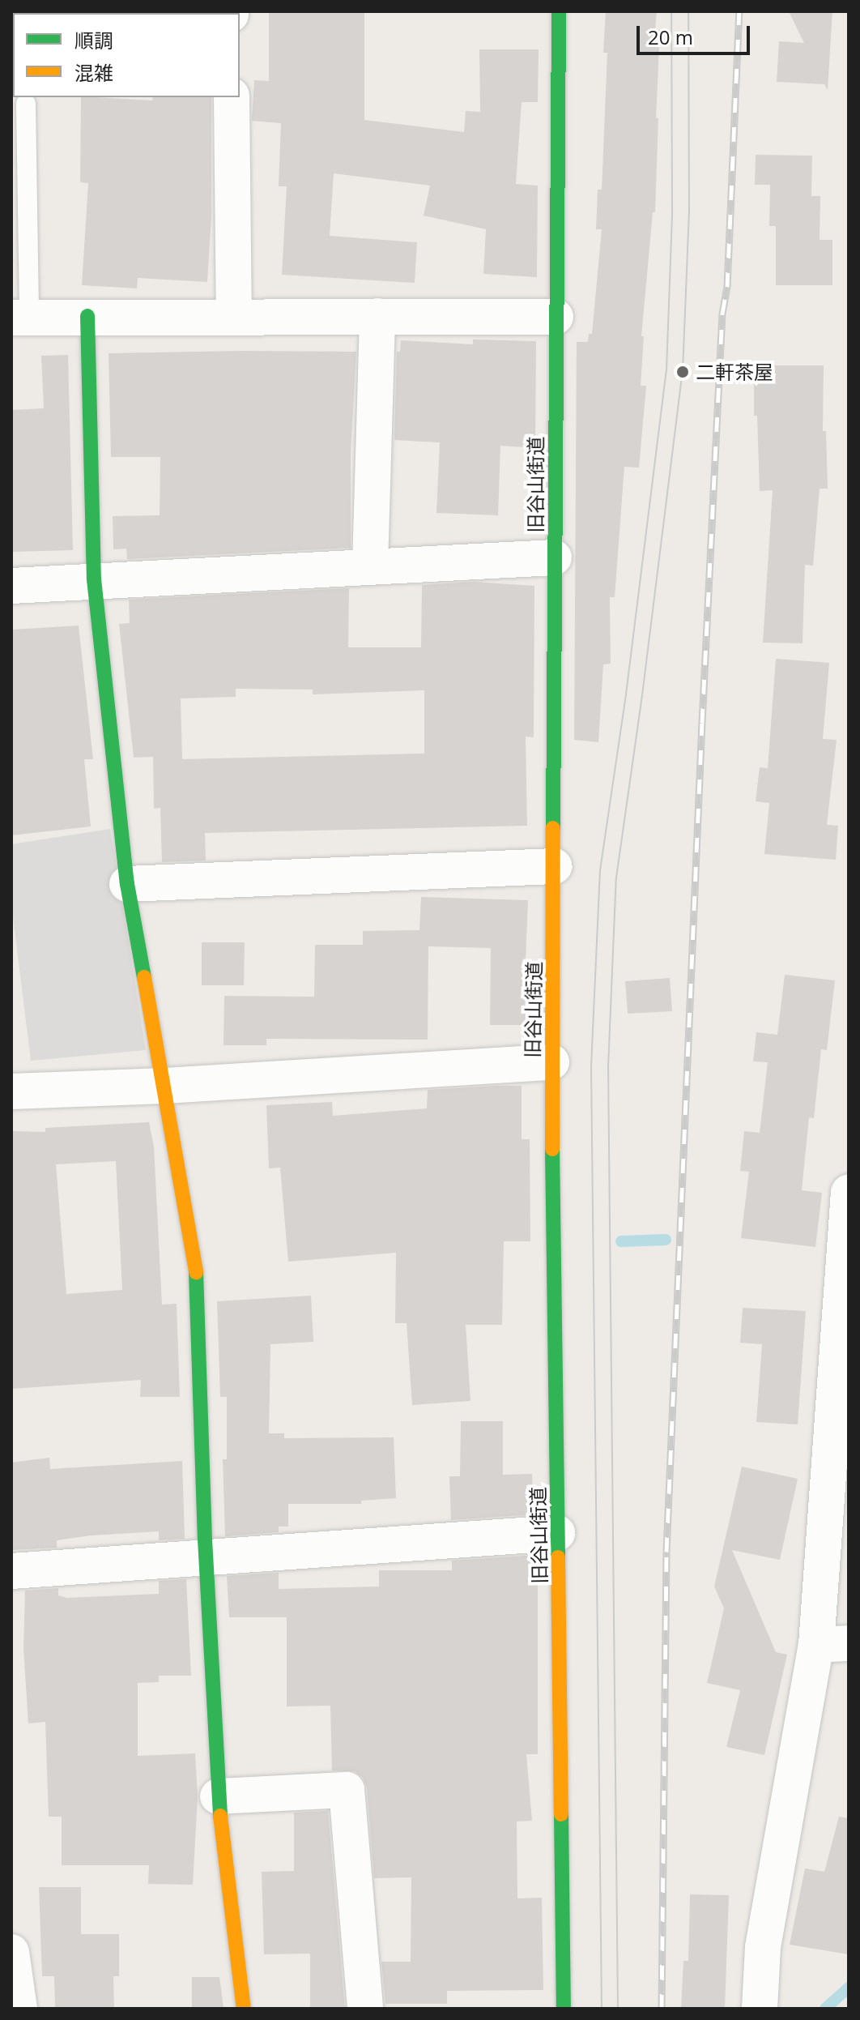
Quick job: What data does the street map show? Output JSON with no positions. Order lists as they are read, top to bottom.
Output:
{
  "streets": {
    "street": ["旧谷山街道"]
  },
  "places": ["二軒茶屋"],
  "legend": ["順調", "混雑"],
  "scale_bar": "20 m"
}
